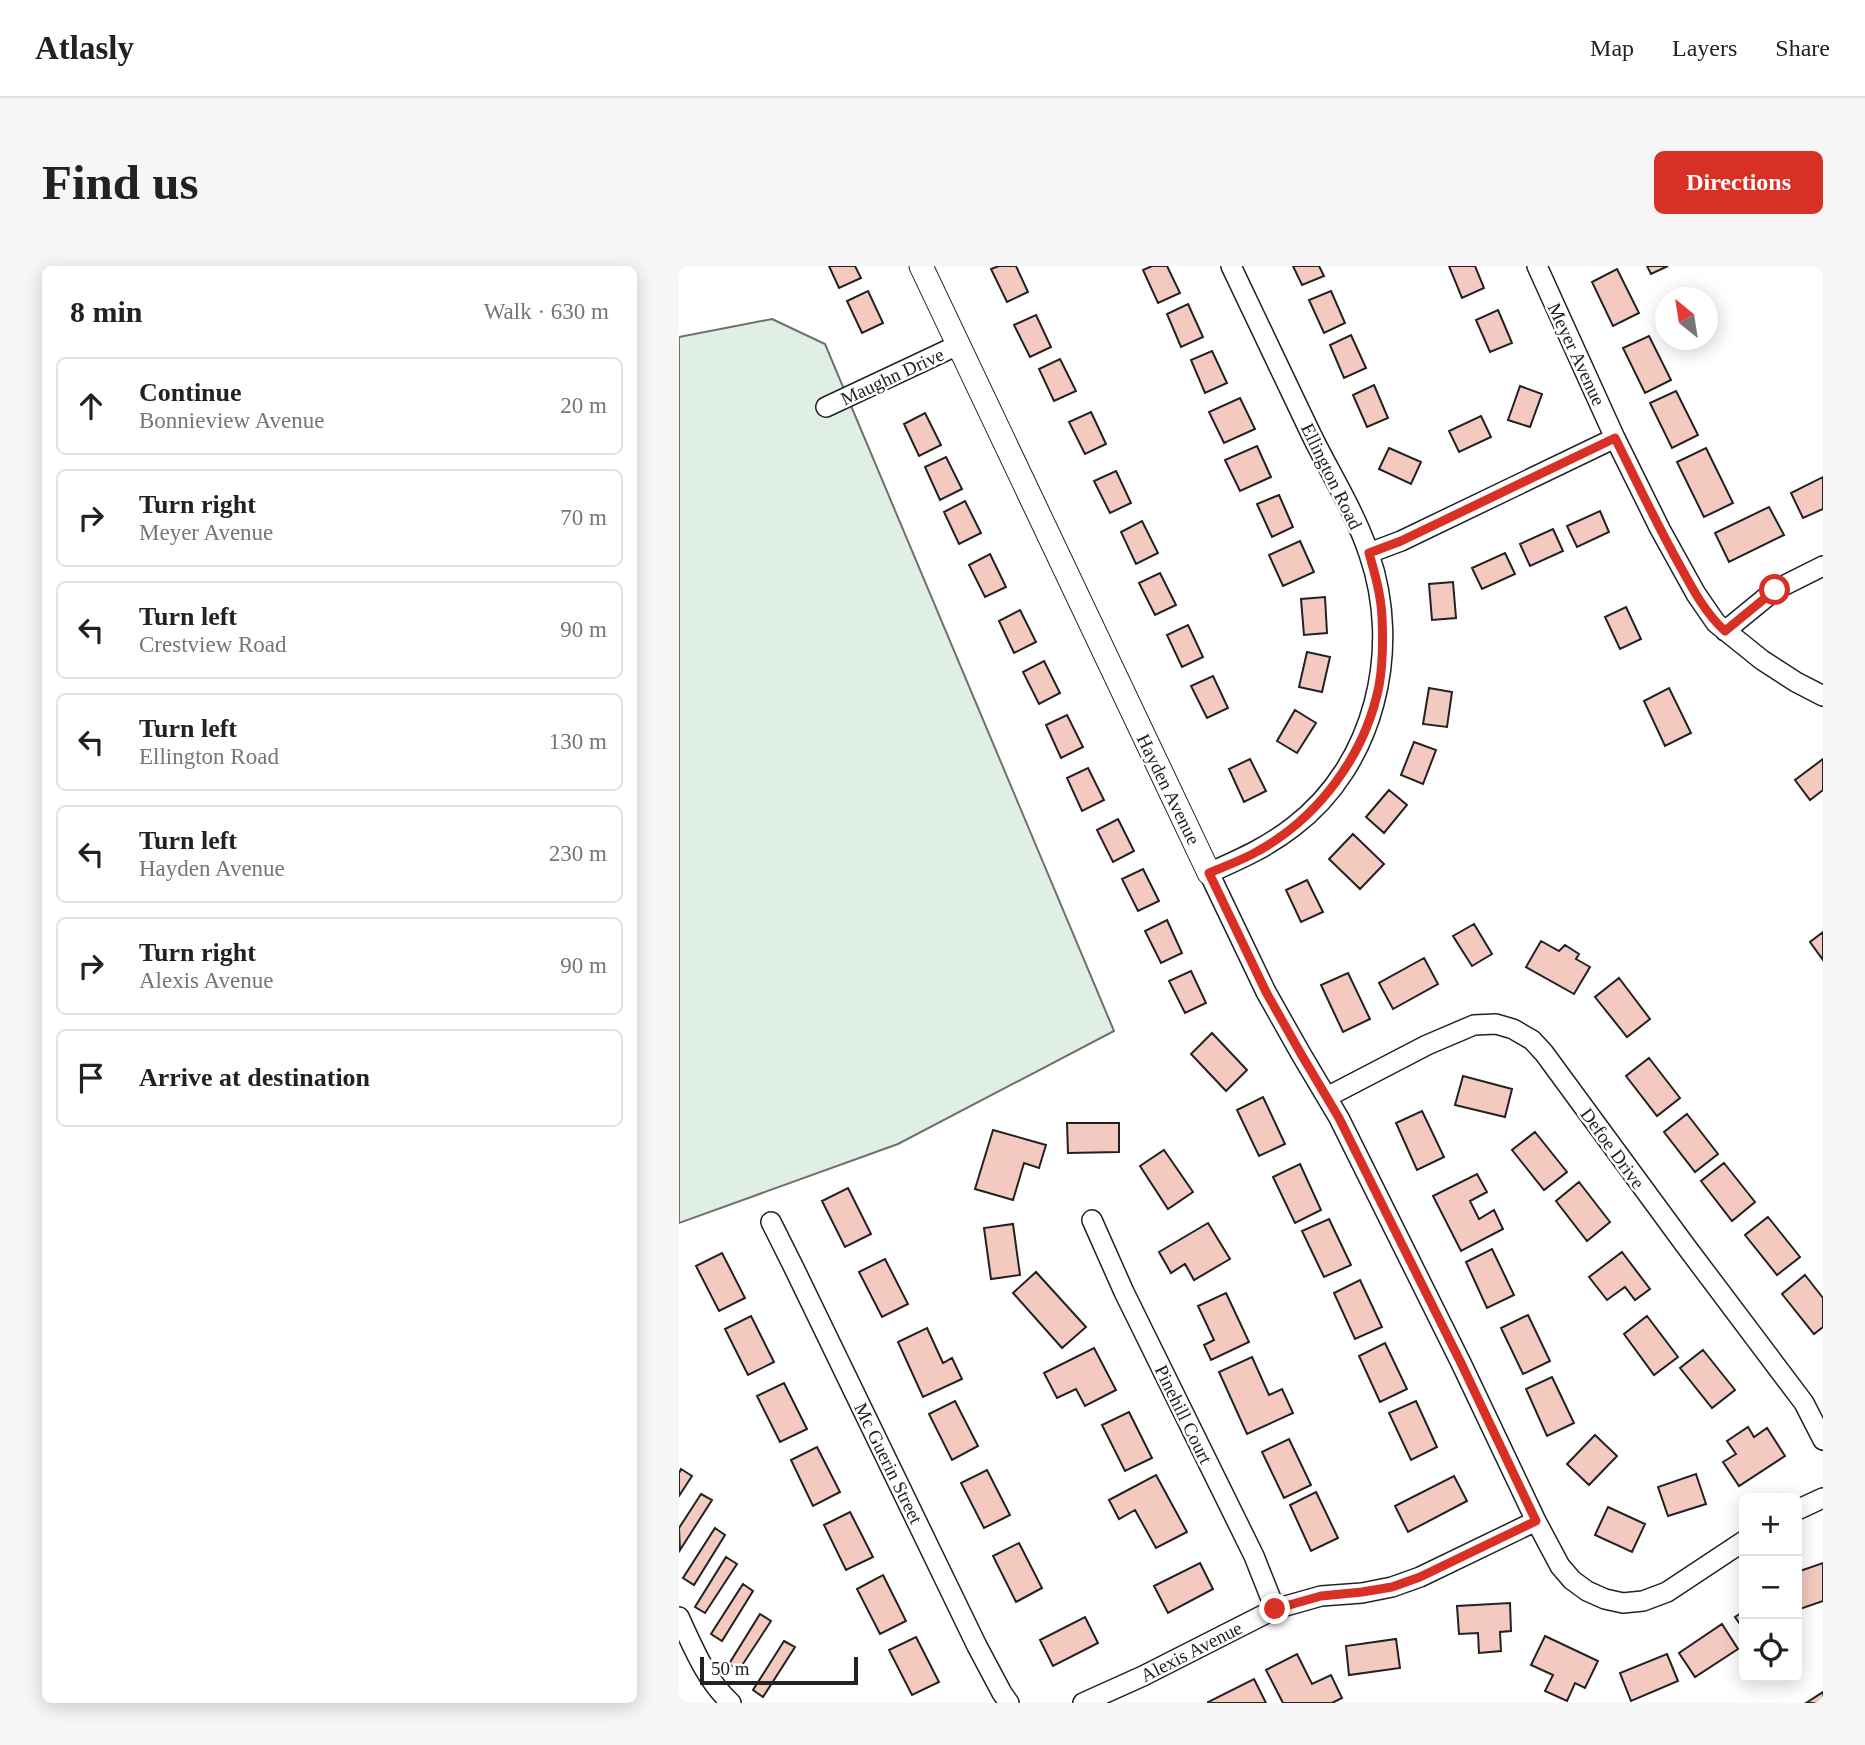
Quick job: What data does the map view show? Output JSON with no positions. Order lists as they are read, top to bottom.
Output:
{
  "streets": {
    "street": [
      "Meyer Avenue",
      "Maughn Drive",
      "Ellington Road",
      "Hayden Avenue",
      "Defoe Drive",
      "Pinehill Court",
      "Mc Guerin Street",
      "Alexis Avenue"
    ]
  },
  "crossings": [
    ["Maughn Drive", "Hayden Avenue"],
    ["Ellington Road", "Hayden Avenue"],
    ["Hayden Avenue", "Defoe Drive"],
    ["Hayden Avenue", "Alexis Avenue"],
    ["Pinehill Court", "Alexis Avenue"]
  ],
  "scale_bar": "50 m",
  "north": "top left",
  "page": {
    "header": "Atlasly",
    "nav": ["Map", "Layers", "Share"],
    "buttons": "Directions",
    "title": "Find us",
    "heading": ["8 min", "Walk · 630 m"],
    "list": [
      ["Continue", "Bonnieview Avenue", "20 m"],
      ["Turn right", "Meyer Avenue", "70 m"],
      ["Turn left", "Crestview Road", "90 m"],
      ["Turn left", "Ellington Road", "130 m"],
      ["Turn left", "Hayden Avenue", "230 m"],
      ["Turn right", "Alexis Avenue", "90 m"],
      "Arrive at destination"
    ],
    "map_buttons": ["+", "−"],
    "scale": "50 m"
  }
}
